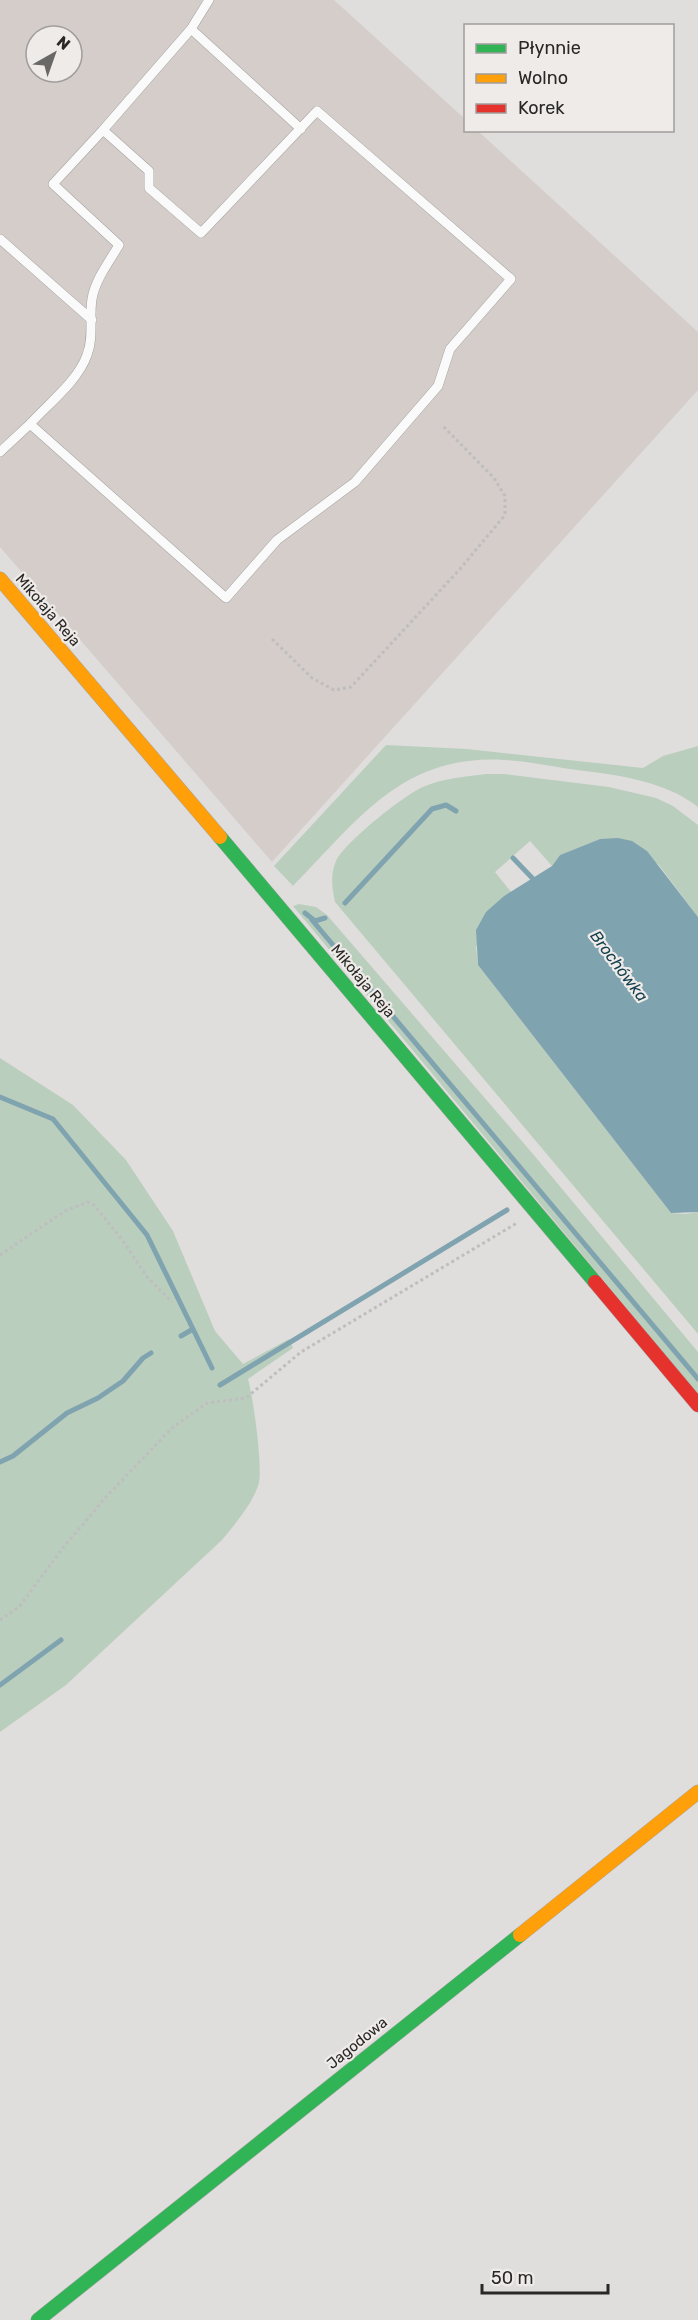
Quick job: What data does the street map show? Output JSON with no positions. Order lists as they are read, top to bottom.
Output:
{
  "streets": {
    "street": ["Mikołaja Reja", "Jagodowa"]
  },
  "water": ["Brochówka"],
  "legend": ["Płynnie", "Wolno", "Korek"],
  "scale_bar": "50 m",
  "north": "top right"
}
